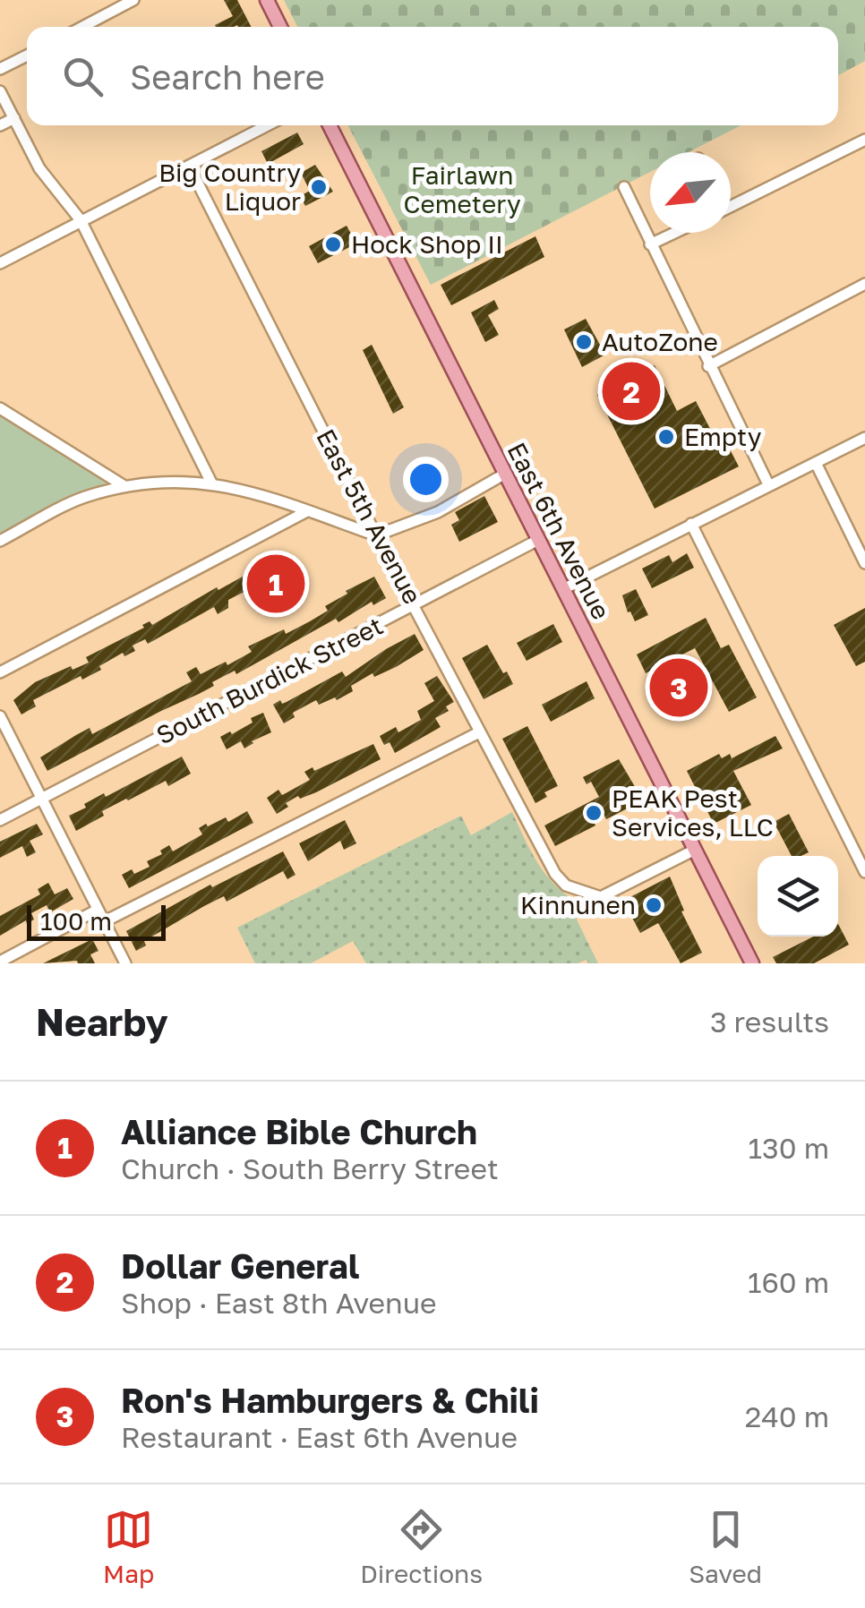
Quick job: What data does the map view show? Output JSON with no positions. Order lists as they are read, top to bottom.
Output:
{
  "streets": {
    "main road": ["East 6th Avenue"],
    "street": ["East 5th Avenue", "South Burdick Street"]
  },
  "crossings": [
    ["East 5th Avenue", "East 6th Avenue"],
    ["East 5th Avenue", "South Burdick Street"],
    ["East 6th Avenue", "South Burdick Street"]
  ],
  "parks": ["Fairlawn Cemetery"],
  "places": [
    "Big Country Liquor",
    "Hock Shop II",
    "AutoZone",
    "Empty",
    "PEAK Pest Services, LLC",
    "Kinnunen"
  ],
  "scale_bar": "100 m",
  "north": "bottom left",
  "page": {
    "search": "Search here",
    "pins": ["2", "1", "3"],
    "scale": "100 m",
    "heading": ["Nearby", "3 results"],
    "list": [
      {
        "mark": "1",
        "name": "Alliance Bible Church",
        "note": "Church · South Berry Street",
        "value": "130 m"
      },
      {
        "mark": "2",
        "name": "Dollar General",
        "note": "Shop · East 8th Avenue",
        "value": "160 m"
      },
      {
        "mark": "3",
        "name": "Ron's Hamburgers & Chili",
        "note": "Restaurant · East 6th Avenue",
        "value": "240 m"
      }
    ],
    "nav": ["Map", "Directions", "Saved"]
  }
}
